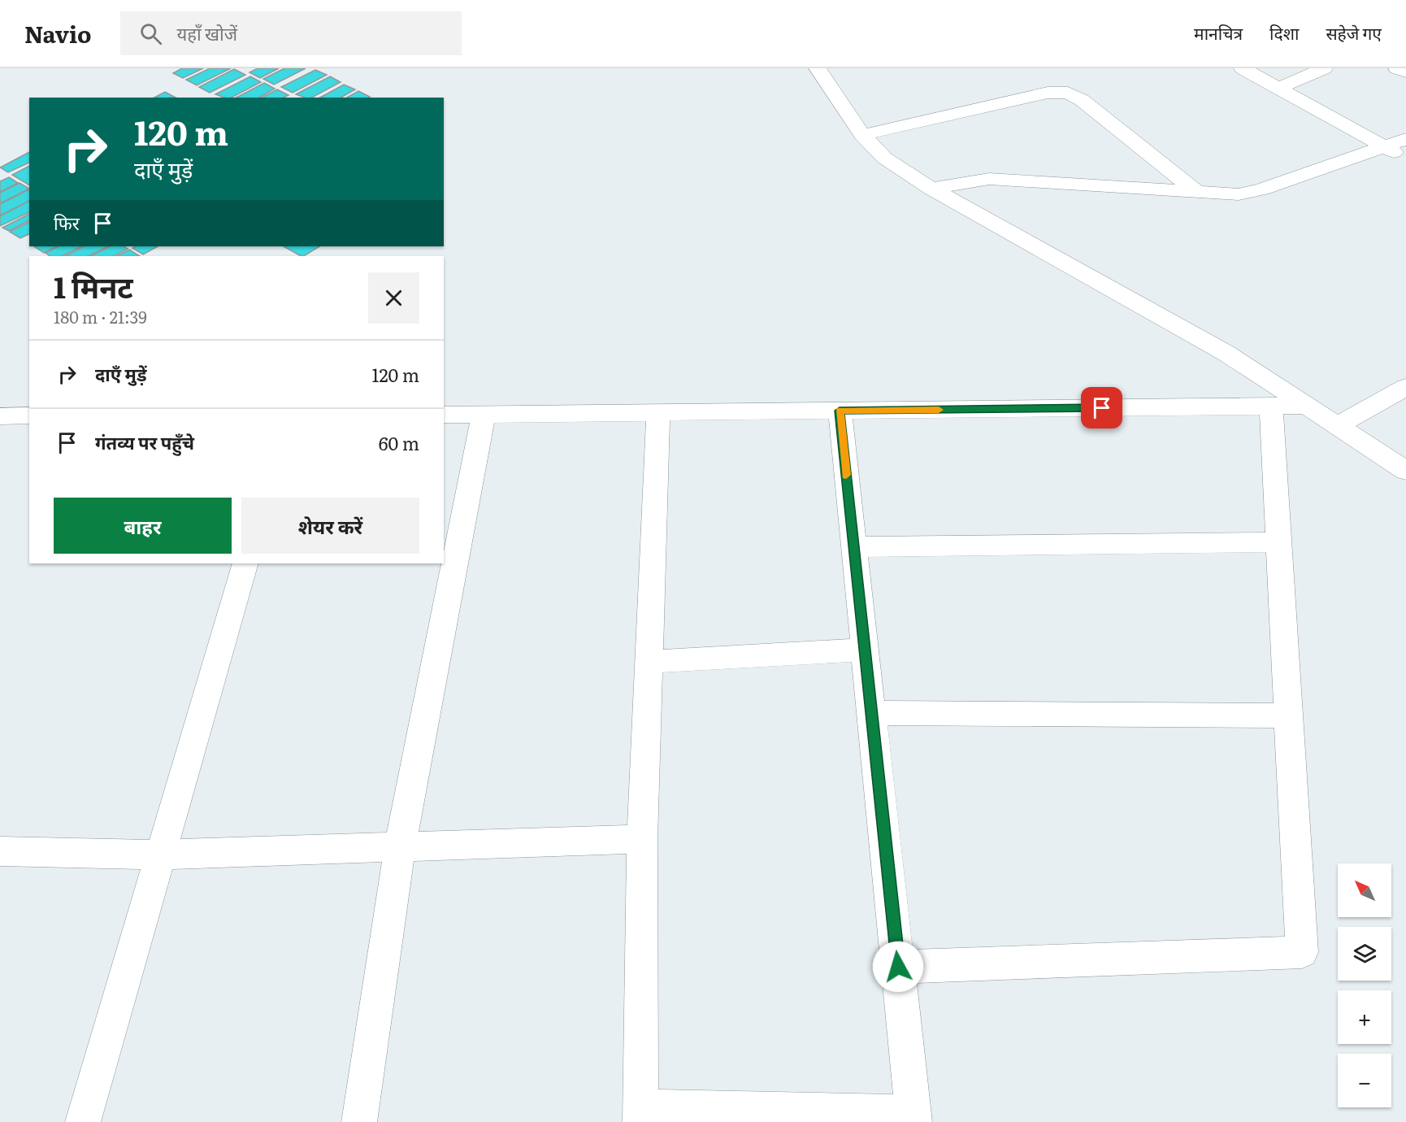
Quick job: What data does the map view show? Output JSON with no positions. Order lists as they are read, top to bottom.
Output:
{
  "north": "top left",
  "page": {
    "header": "Navio",
    "search": "यहाँ खोजें",
    "nav": ["मानचित्र", "दिशा", "सहेजे गए"],
    "turn": ["120 m", "दाएँ मुड़ें"],
    "then": "फिर",
    "heading": ["1 मिनट", "180 m · 21:39"],
    "list": [
      {
        "name": "दाएँ मुड़ें",
        "value": "120 m"
      },
      {
        "name": "गंतव्य पर पहुँचे",
        "value": "60 m"
      }
    ],
    "buttons": ["बाहर", "शेयर करें"],
    "map_buttons": ["+", "−"]
  }
}
